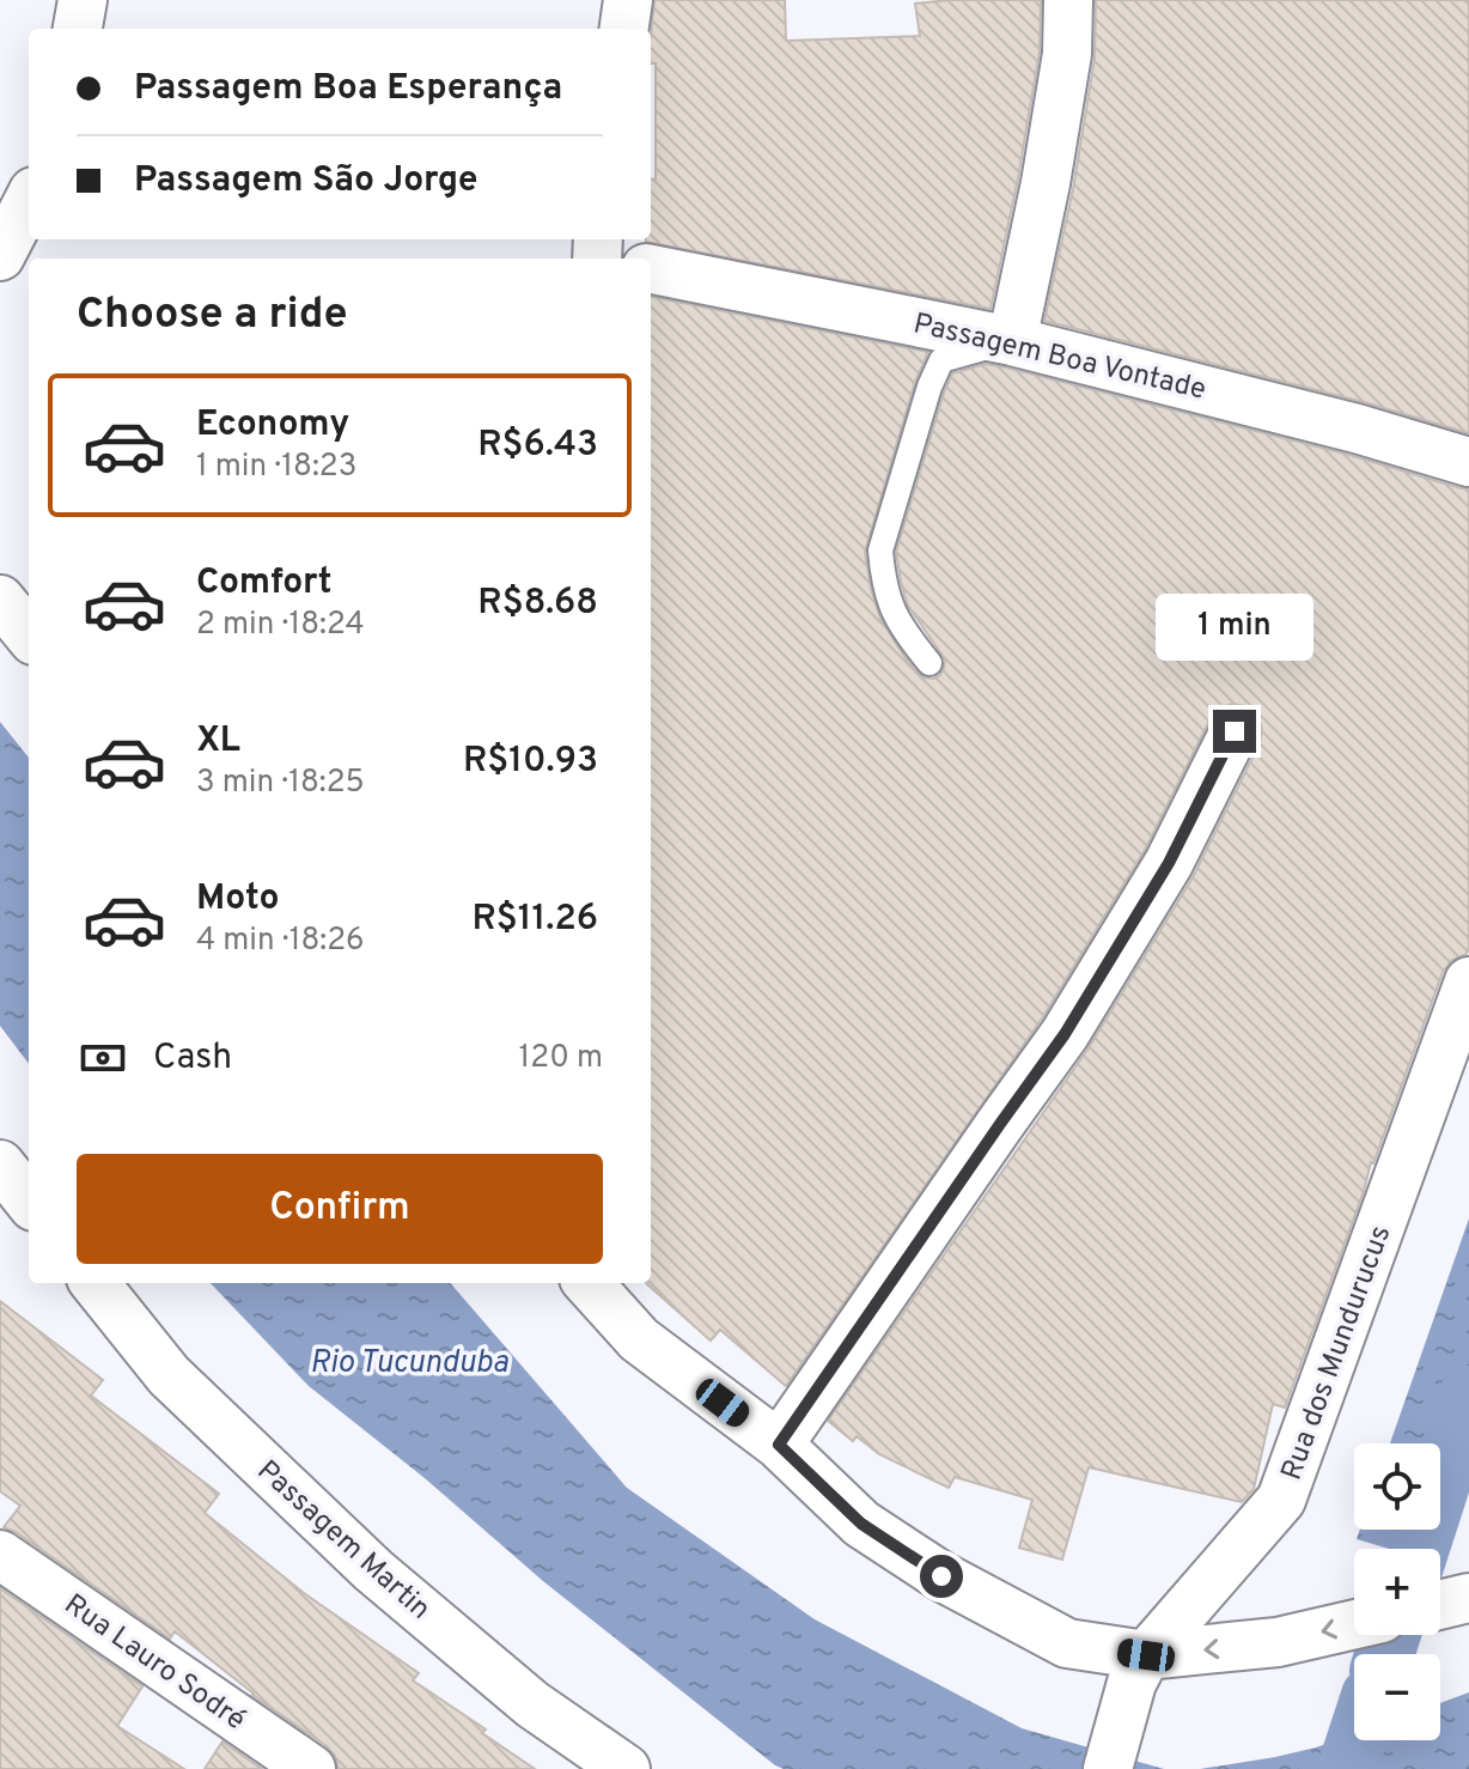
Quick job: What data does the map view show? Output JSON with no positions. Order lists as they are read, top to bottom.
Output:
{
  "streets": {
    "street": [
      "Passagem Boa Vontade",
      "Rua dos Mundurucus",
      "Passagem Martin",
      "Rua Lauro Sodré"
    ]
  },
  "water": ["Rio Tucunduba"],
  "page": {
    "banner": ["Passagem Boa Esperança", "Passagem São Jorge"],
    "heading": "Choose a ride",
    "list": [
      {
        "name": "Economy",
        "note": "1 min · 18:23",
        "value": "R$6.43"
      },
      {
        "name": "Comfort",
        "note": "2 min · 18:24",
        "value": "R$8.68"
      },
      {
        "name": "XL",
        "note": "3 min · 18:25",
        "value": "R$10.93"
      },
      {
        "name": "Moto",
        "note": "4 min · 18:26",
        "value": "R$11.26"
      }
    ],
    "bubble": "1 min",
    "pay": ["Cash", "120 m"],
    "buttons": "Confirm",
    "map_buttons": ["+", "−"]
  }
}
